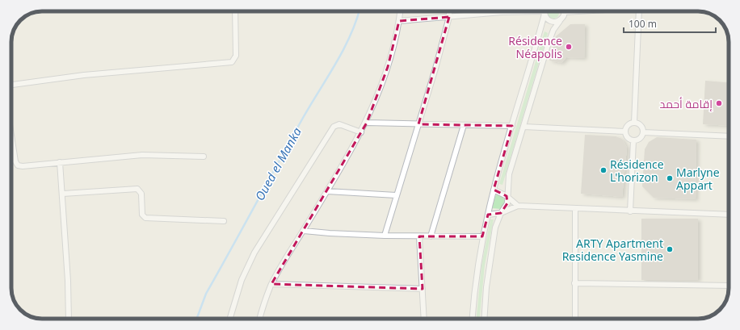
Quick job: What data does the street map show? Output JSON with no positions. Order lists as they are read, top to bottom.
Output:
{
  "water": ["Oued el Manka"],
  "places": [
    "Résidence Néapolis",
    "إقامة أحمد",
    "Résidence L'horizon",
    "Marlyne Appart",
    "ARTY Apartment Residence Yasmine"
  ],
  "scale_bar": "100 m"
}
